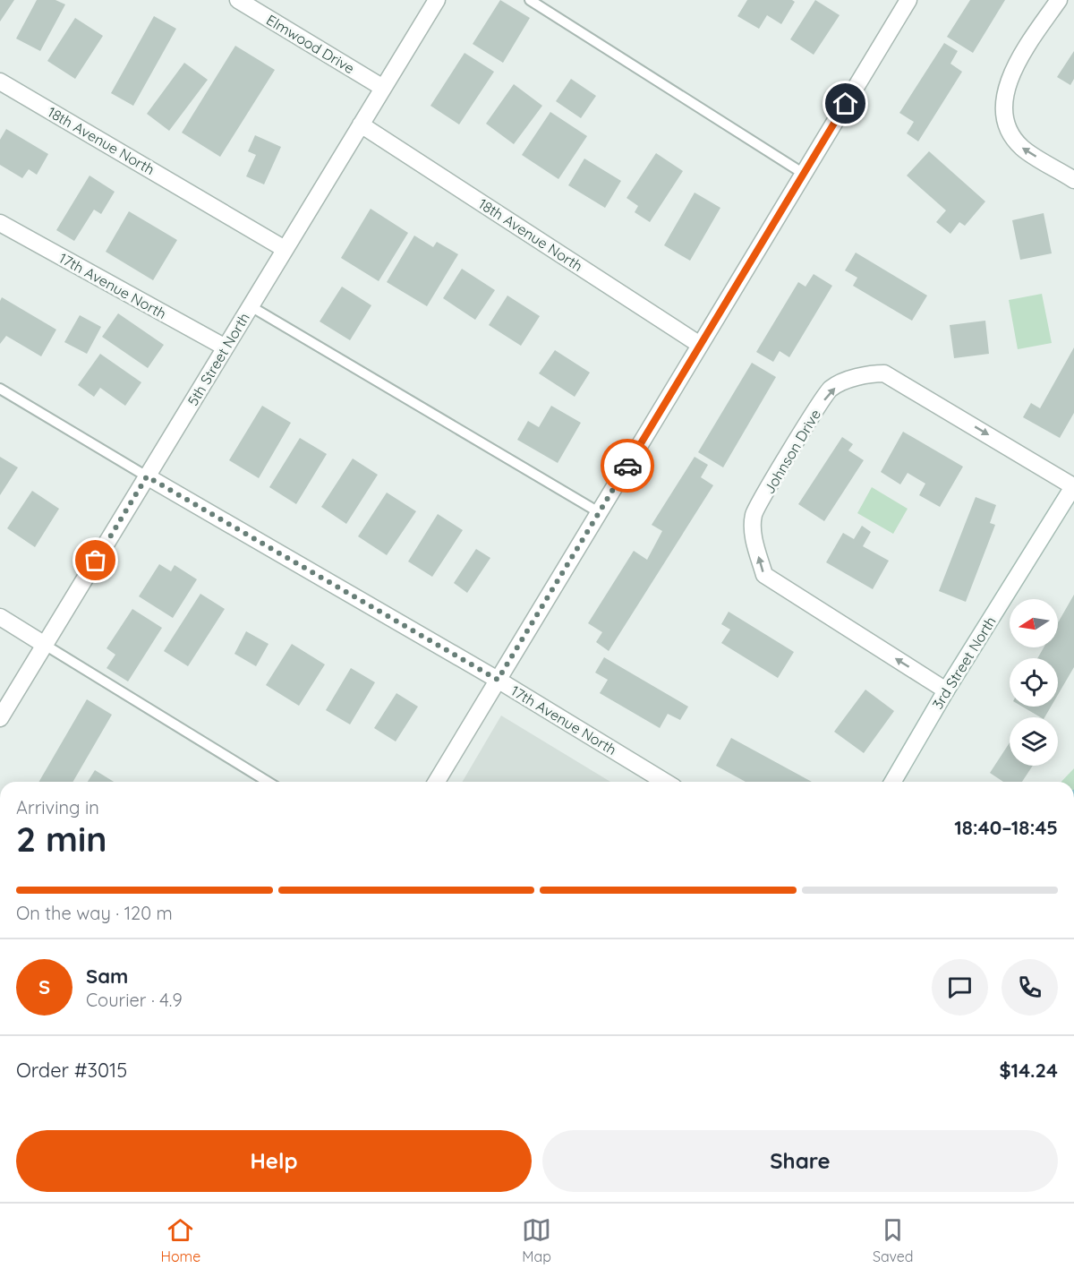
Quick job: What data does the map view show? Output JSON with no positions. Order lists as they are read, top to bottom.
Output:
{
  "streets": {
    "street": [
      "Elmwood Drive",
      "18th Avenue North",
      "17th Avenue North",
      "5th Street North",
      "Johnson Drive",
      "3rd Street North"
    ]
  },
  "crossings": [
    ["Elmwood Drive", "5th Street North"],
    ["18th Avenue North", "5th Street North"],
    ["17th Avenue North", "5th Street North"],
    ["Johnson Drive", "3rd Street North"]
  ],
  "north": "left",
  "page": {
    "heading": ["2 min", "Arriving in", "18:40–18:45"],
    "panel": [
      "Sam",
      "Courier · 4.9",
      "Order #3015",
      "$14.24"
    ],
    "bar": "On the way · 120 m",
    "round": "S",
    "buttons": ["Help", "Share"],
    "tabs": ["Home", "Map", "Saved"]
  }
}
